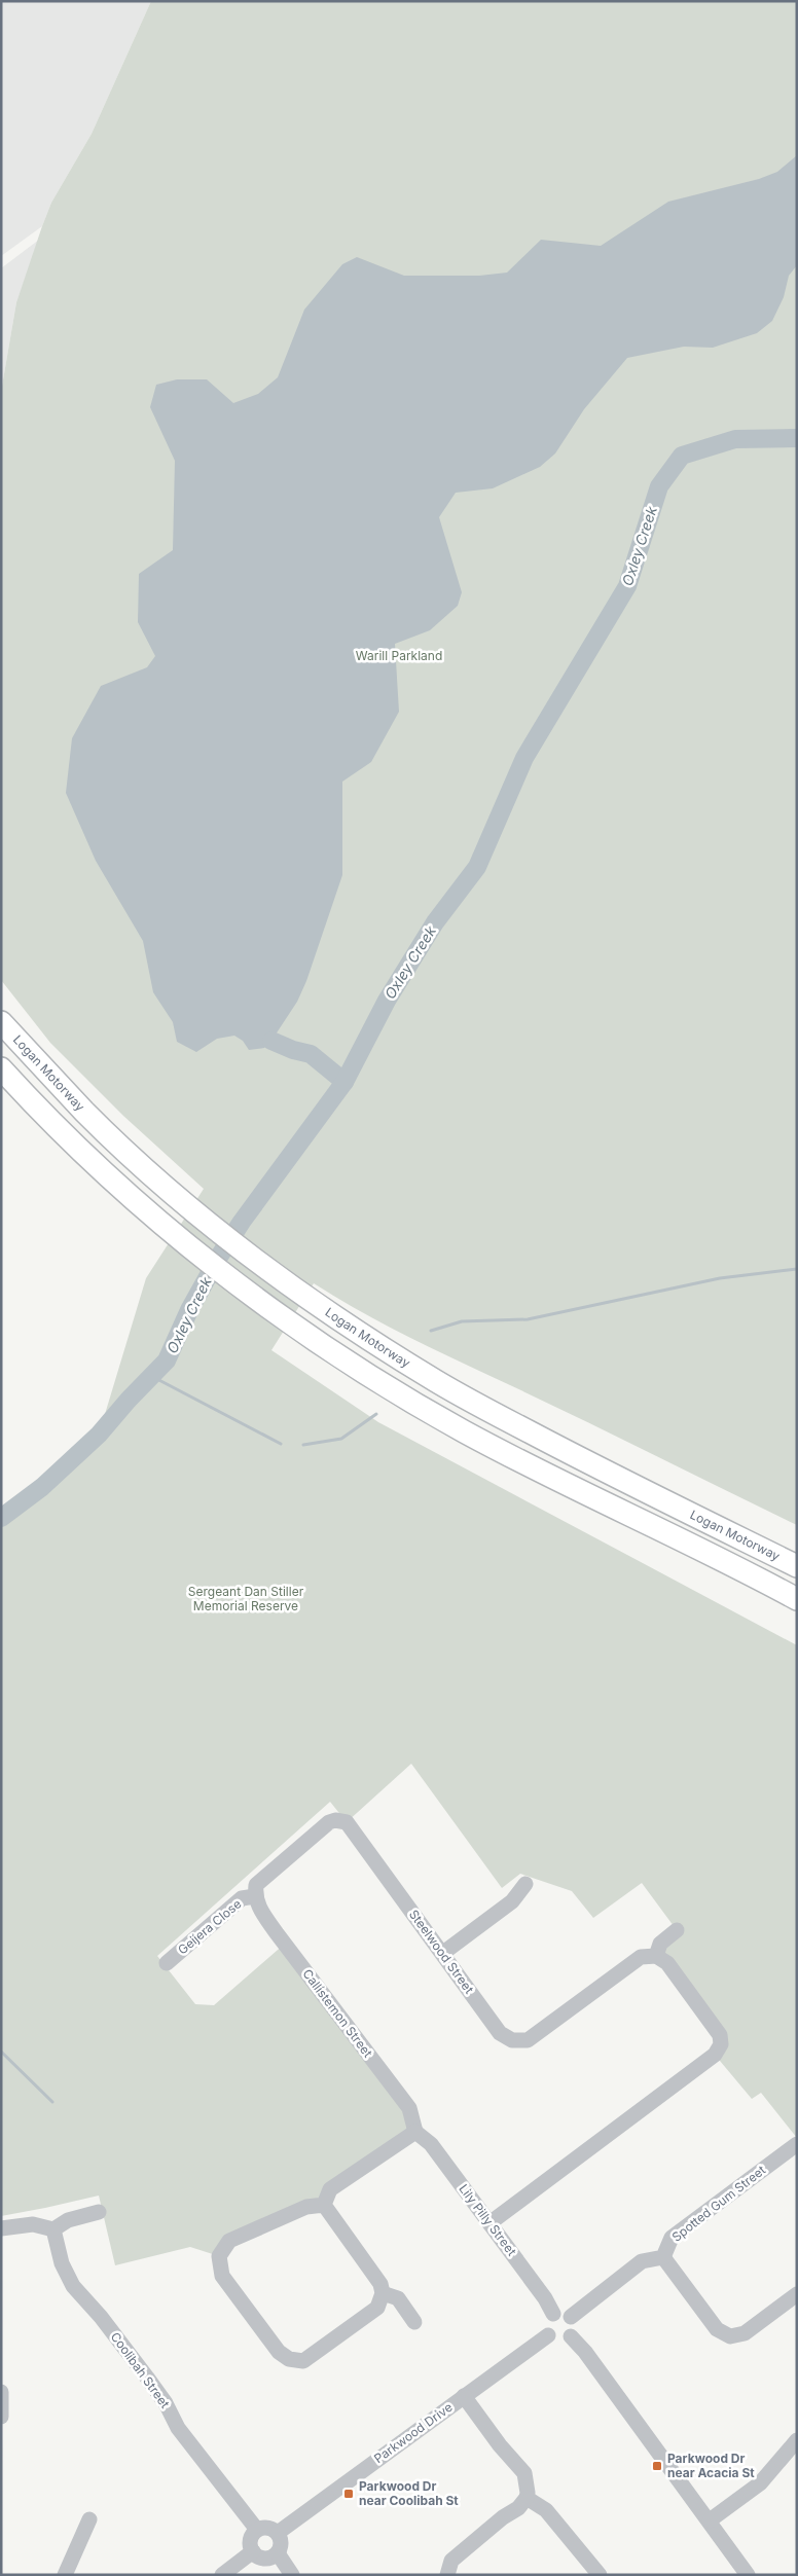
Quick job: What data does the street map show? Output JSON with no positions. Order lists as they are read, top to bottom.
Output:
{
  "streets": {
    "highway": ["Logan Motorway"],
    "street": [
      "Geijera Close",
      "Steelwood Street",
      "Callistemon Street",
      "Spotted Gum Street",
      "Lily Pilly Street",
      "Coolibah Street",
      "Parkwood Drive"
    ]
  },
  "crossings": [
    ["Geijera Close", "Steelwood Street"],
    ["Geijera Close", "Callistemon Street"],
    ["Steelwood Street", "Callistemon Street"],
    ["Callistemon Street", "Lily Pilly Street"],
    ["Lily Pilly Street", "Parkwood Drive"],
    ["Coolibah Street", "Parkwood Drive"]
  ],
  "water": ["Oxley Creek"],
  "parks": ["Warill Parkland", "Sergeant Dan Stiller Memorial Reserve"],
  "places": {
    "transit": ["Parkwood Dr near Acacia St", "Parkwood Dr near Coolibah St"]
  }
}
